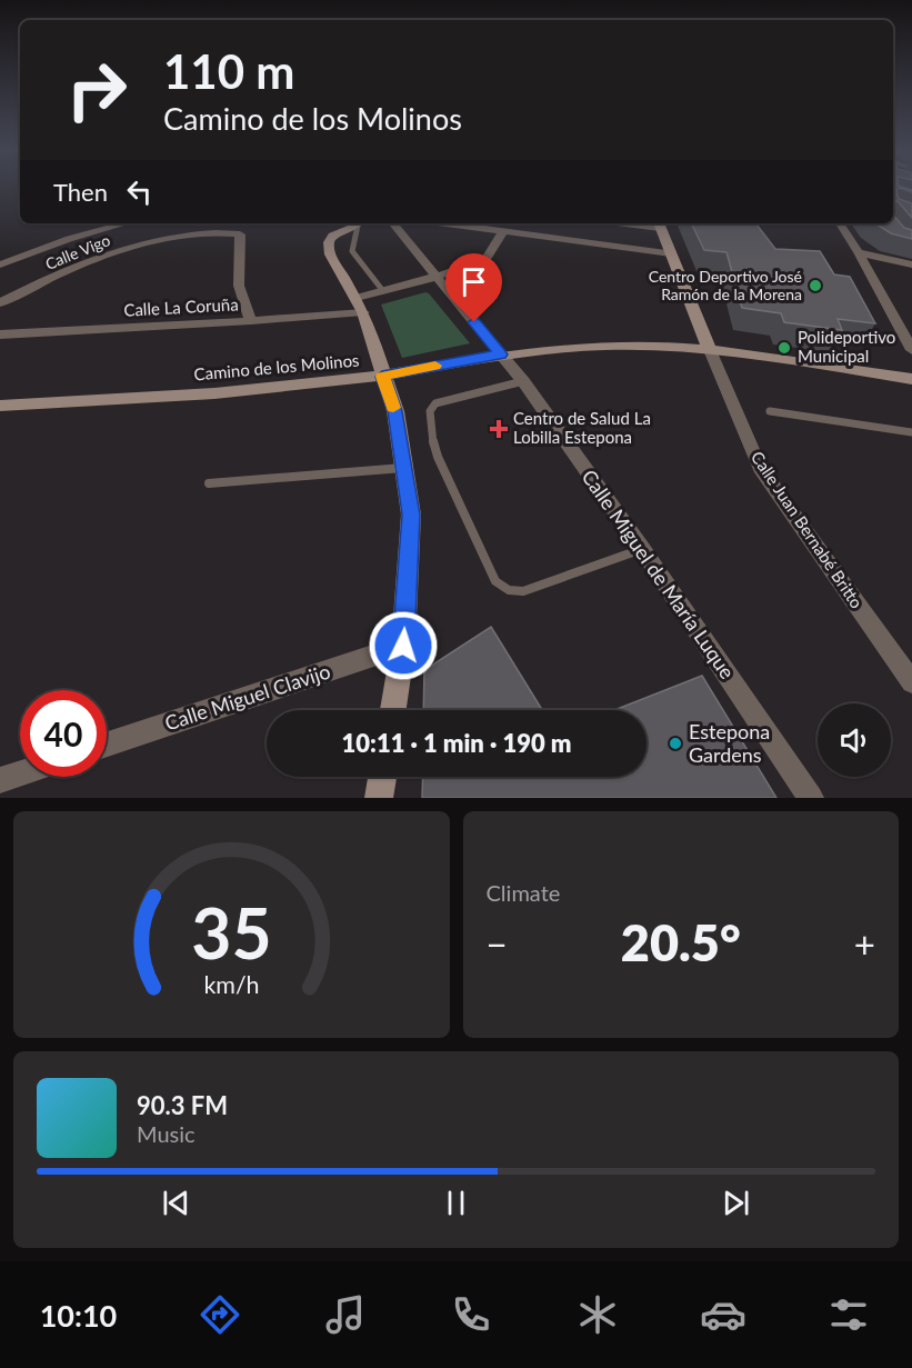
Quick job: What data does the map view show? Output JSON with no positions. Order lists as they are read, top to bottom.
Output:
{
  "streets": {
    "street": [
      "Calle Vigo",
      "Calle La Coruña",
      "Camino de los Molinos",
      "Calle Juan Bernabé Britto",
      "Calle Miguel de María Luque",
      "Calle Miguel Clavijo"
    ]
  },
  "crossings": [
    ["Calle Vigo", "Calle La Coruña"],
    ["Camino de los Molinos", "Calle Juan Bernabé Britto"],
    ["Camino de los Molinos", "Calle Miguel de María Luque"]
  ],
  "places": {
    "other": ["Centro Deportivo José Ramón de la Morena", "Polideportivo Municipal", "Estepona Gardens"],
    "health": ["Centro de Salud La Lobilla Estepona"]
  },
  "page": {
    "turn": ["110 m", "Camino de los Molinos"],
    "then": "Then",
    "limit": "40",
    "trip": "10:11 · 1 min · 190 m",
    "tile": "Climate",
    "heat": ["−", "20.5°", "+"],
    "song": ["90.3 FM", "Music"],
    "tabs": "10:10",
    "gauge": ["35", "km/h"]
  }
}
